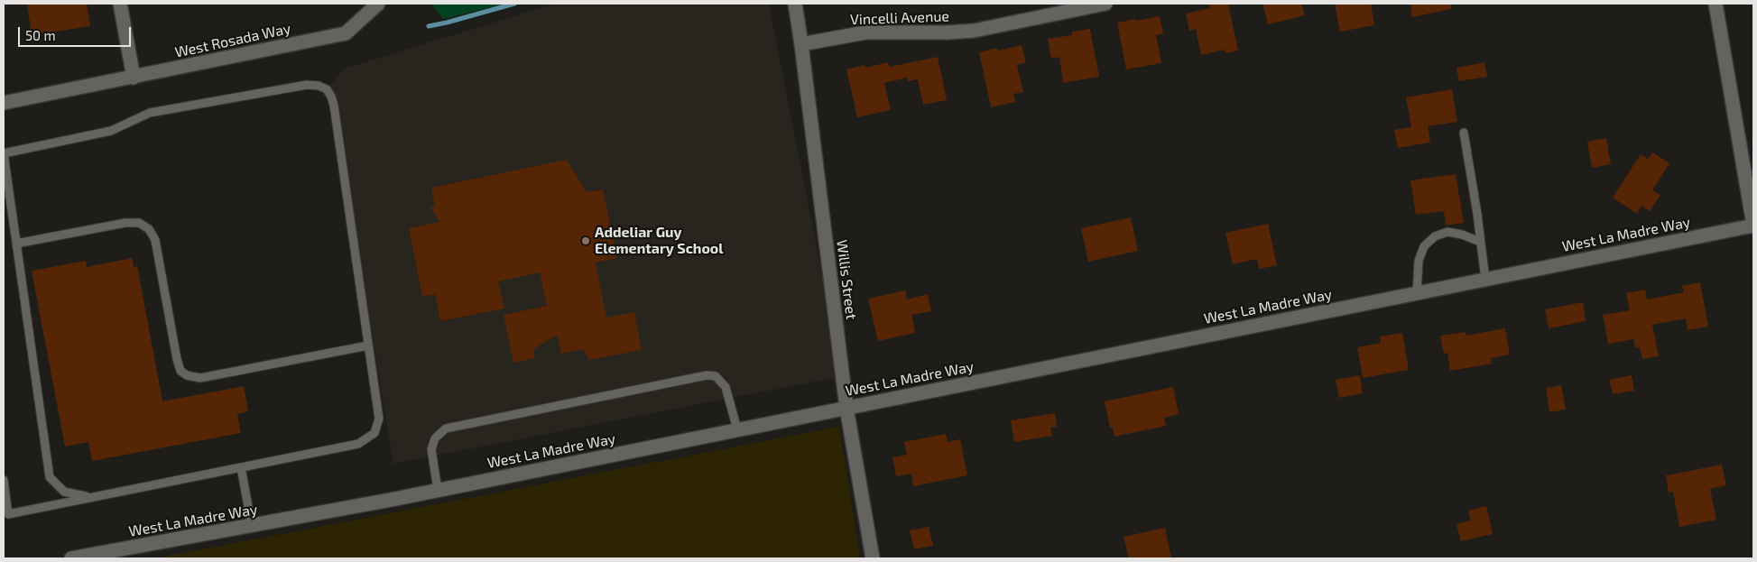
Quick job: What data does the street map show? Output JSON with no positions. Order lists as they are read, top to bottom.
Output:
{
  "streets": {
    "street": [
      "Vincelli Avenue",
      "West Rosada Way",
      "West La Madre Way",
      "Willis Street"
    ]
  },
  "crossings": [
    ["Vincelli Avenue", "Willis Street"],
    ["West La Madre Way", "Willis Street"]
  ],
  "places": ["Addeliar Guy Elementary School"],
  "scale_bar": "50 m"
}
